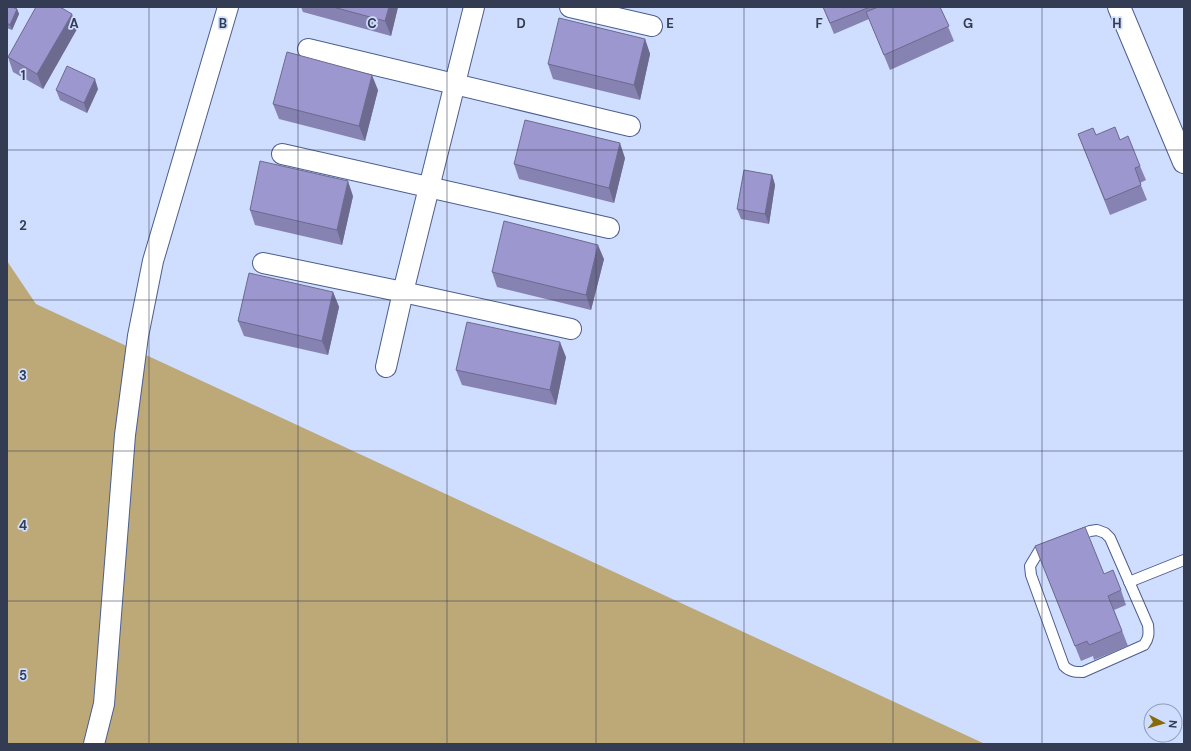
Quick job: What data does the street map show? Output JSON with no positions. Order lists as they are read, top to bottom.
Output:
{
  "north": "right",
  "grid": {
    "columns": [
      "A",
      "B",
      "C",
      "D",
      "E",
      "F",
      "G",
      "H"
    ],
    "rows": [
      "1",
      "2",
      "3",
      "4",
      "5"
    ]
  }
}
